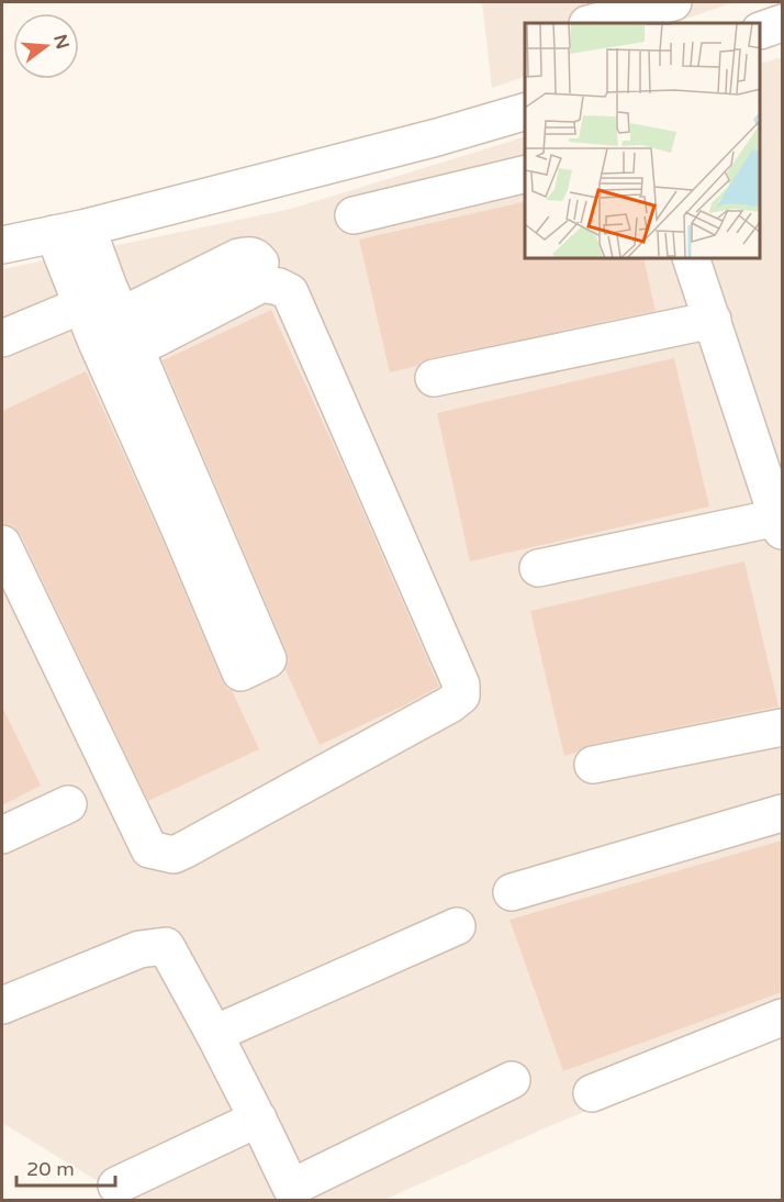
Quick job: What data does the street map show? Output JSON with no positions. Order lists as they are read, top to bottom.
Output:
{
  "scale_bar": "20 m",
  "north": "right"
}
